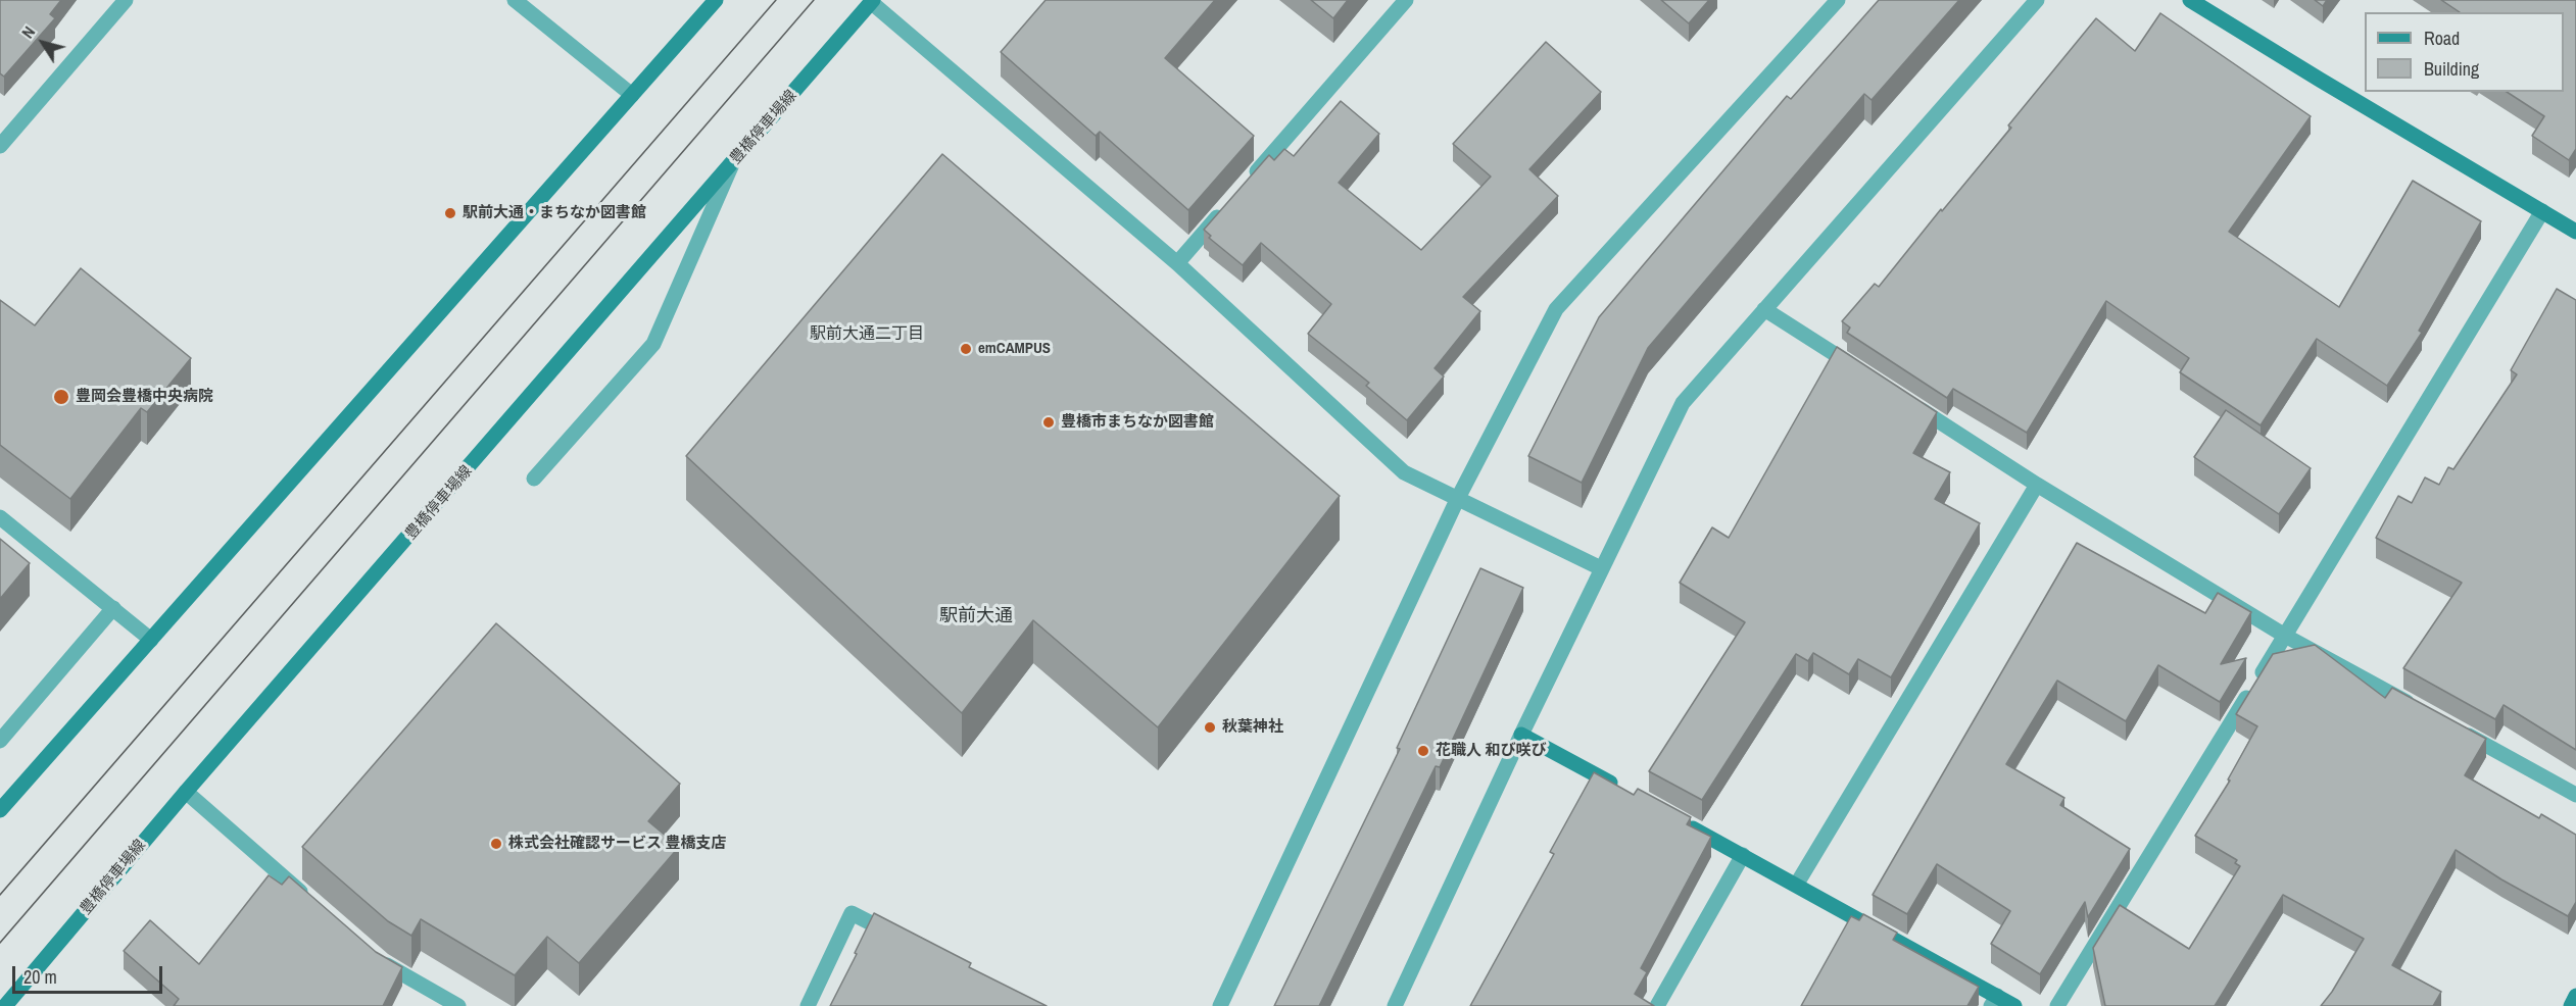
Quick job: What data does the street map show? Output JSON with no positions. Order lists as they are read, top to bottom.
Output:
{
  "streets": {
    "main road": ["豊橋停車場線"]
  },
  "districts": ["駅前大通二丁目", "駅前大通"],
  "places": [
    "駅前大通・まちなか図書館",
    "emCAMPUS",
    "豊岡会豊橋中央病院",
    "豊橋市まちなか図書館",
    "秋葉神社",
    "花職人 和び咲び",
    "株式会社確認サービス 豊橋支店"
  ],
  "legend": ["Road", "Building"],
  "scale_bar": "20 m",
  "north": "top left"
}
